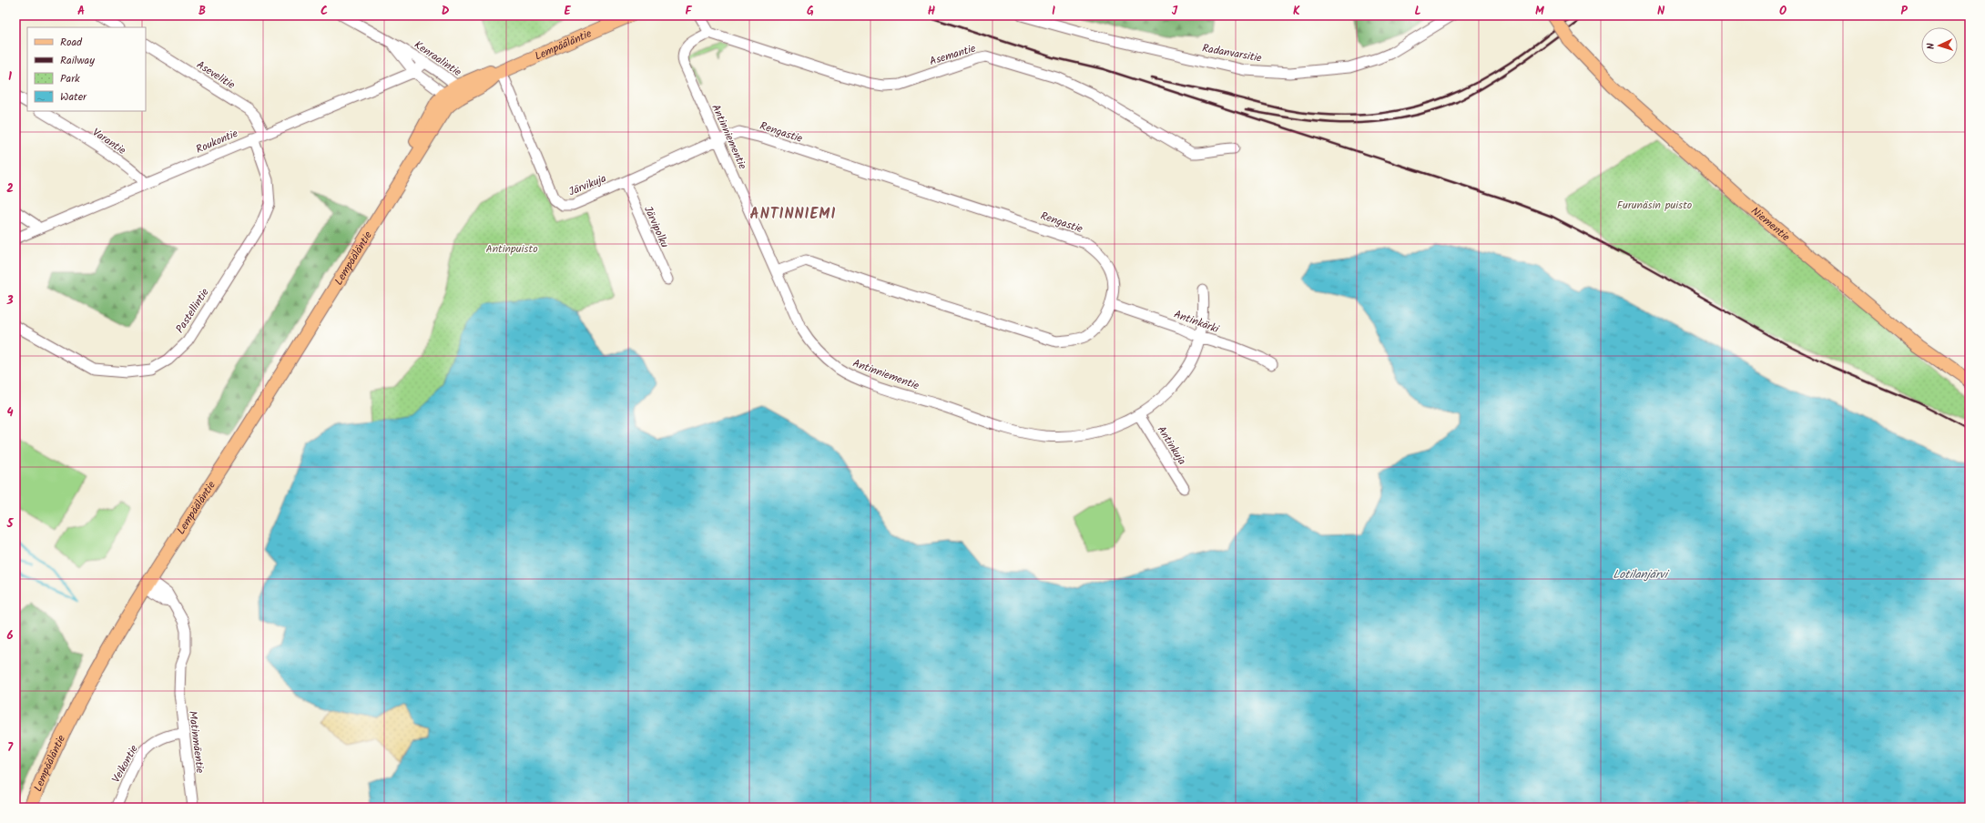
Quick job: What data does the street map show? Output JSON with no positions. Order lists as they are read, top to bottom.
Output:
{
  "streets": {
    "main road": ["Lempääläntie", "Niementie"],
    "street": [
      "Radanvarsitie",
      "Asemantie",
      "Kenraalintie",
      "Asevelitie",
      "Rengastie",
      "Antinniementie",
      "Varantie",
      "Roukontie",
      "Järvikuja",
      "Järvipolku",
      "Pastellintie",
      "Antinkärki",
      "Antinkuja",
      "Matinmäentie",
      "Veikontie"
    ]
  },
  "crossings": [
    ["Lempääläntie", "Kenraalintie"],
    ["Lempääläntie", "Järvikuja"],
    ["Lempääläntie", "Matinmäentie"],
    ["Asemantie", "Antinniementie"],
    ["Kenraalintie", "Roukontie"],
    ["Asevelitie", "Roukontie"],
    ["Rengastie", "Antinniementie"],
    ["Rengastie", "Järvikuja"],
    ["Rengastie", "Antinkärki"],
    ["Antinniementie", "Järvikuja"],
    ["Antinniementie", "Antinkärki"],
    ["Antinniementie", "Antinkuja"],
    ["Varantie", "Roukontie"],
    ["Roukontie", "Pastellintie"],
    ["Järvikuja", "Järvipolku"],
    ["Matinmäentie", "Veikontie"]
  ],
  "districts": ["ANTINNIEMI"],
  "water": ["Lotilanjärvi"],
  "parks": ["Furunäsin puisto", "Antinpuisto"],
  "legend": [
    "Road",
    "Railway",
    "Park",
    "Water"
  ],
  "north": "left",
  "grid": {
    "columns": [
      "A",
      "B",
      "C",
      "D",
      "E",
      "F",
      "G",
      "H",
      "I",
      "J",
      "K",
      "L",
      "M",
      "N",
      "O",
      "P"
    ],
    "rows": [
      "1",
      "2",
      "3",
      "4",
      "5",
      "6",
      "7"
    ]
  }
}
